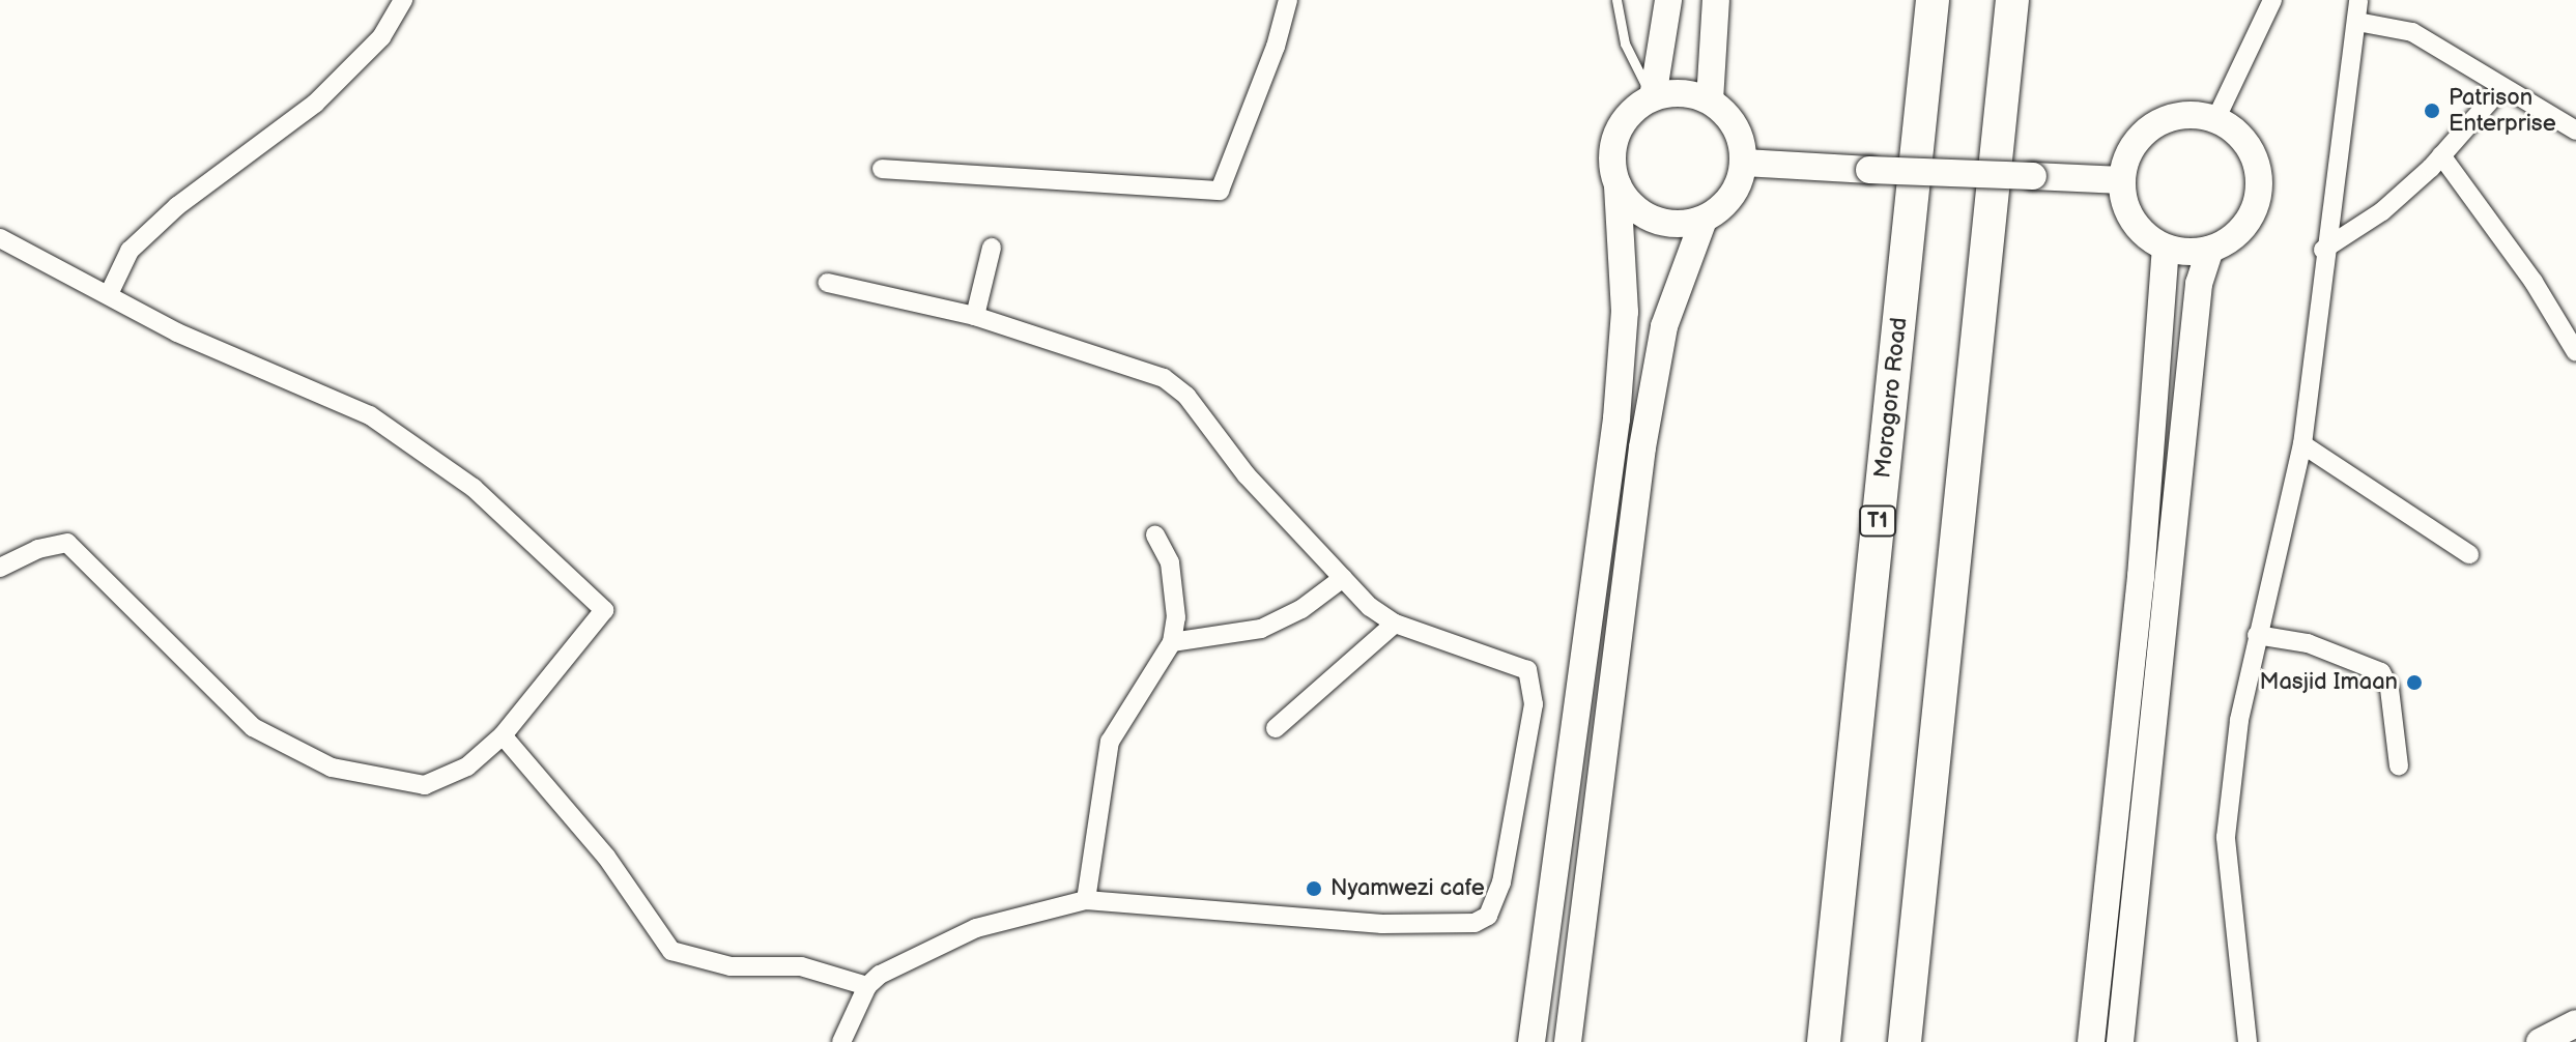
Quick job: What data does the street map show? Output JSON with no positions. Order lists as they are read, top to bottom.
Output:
{
  "streets": {
    "highway": ["Morogoro Road", "T1"]
  },
  "places": ["Patrison Enterprise", "Masjid Imaan", "Nyamwezi cafe"]
}
